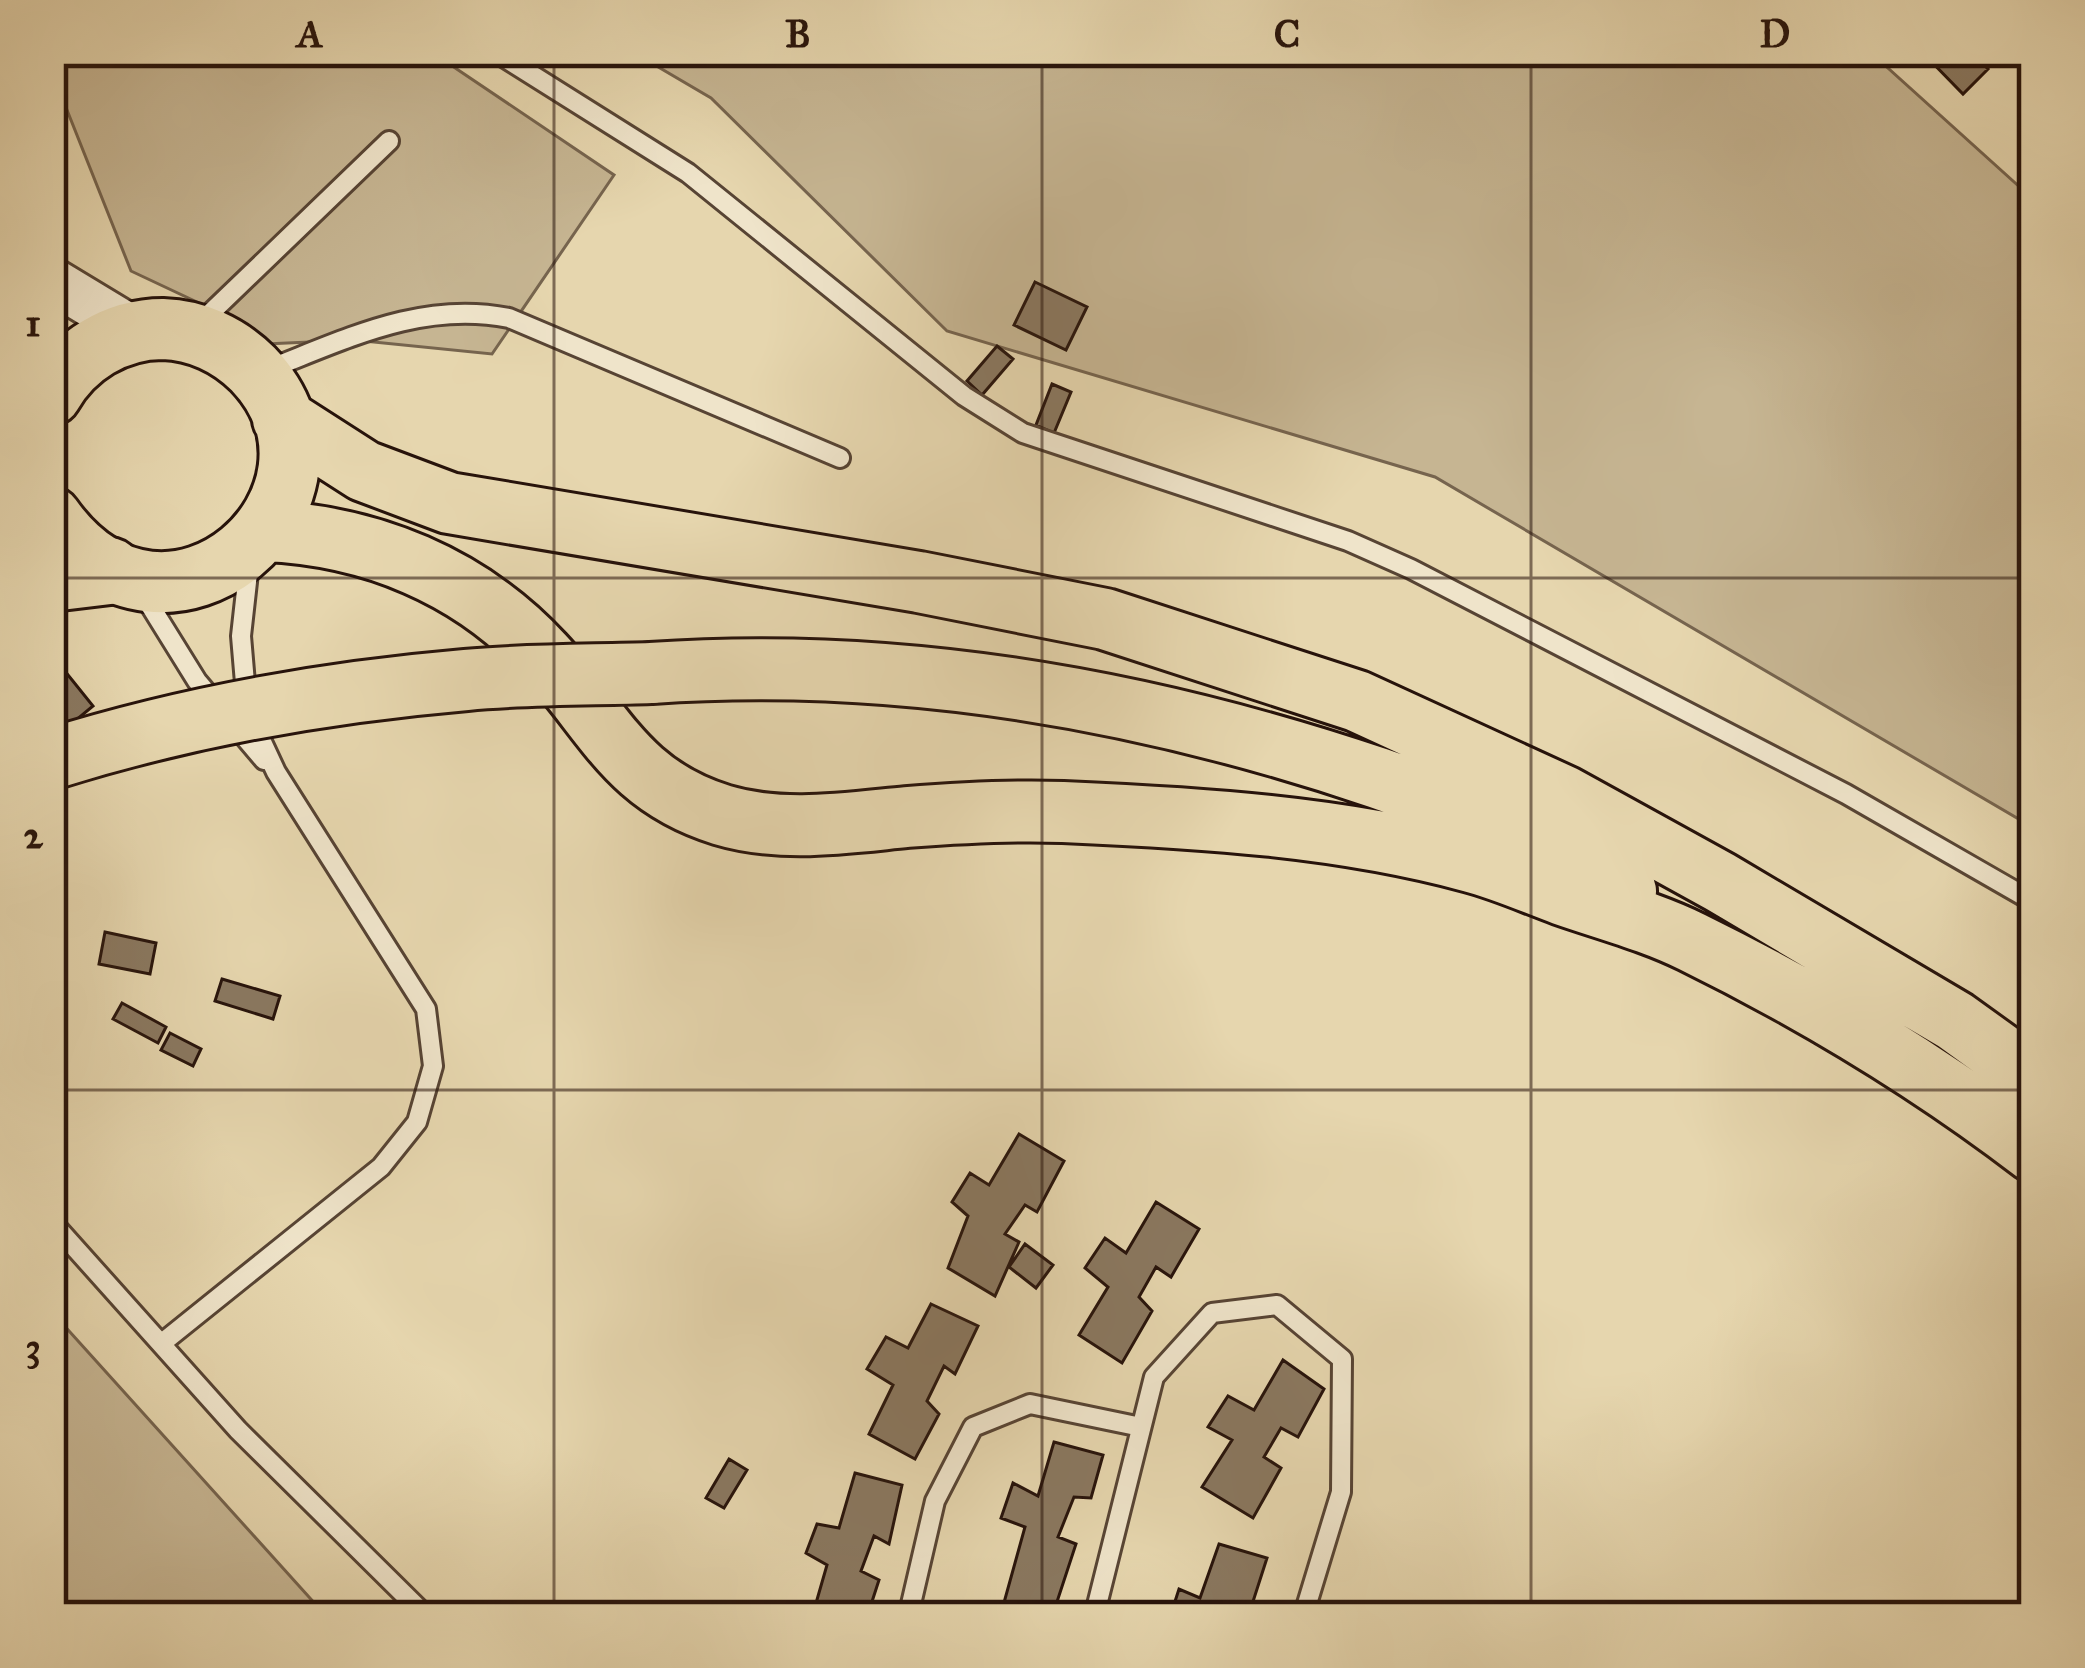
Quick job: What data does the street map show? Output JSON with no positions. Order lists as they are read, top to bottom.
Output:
{
  "grid": {
    "columns": [
      "A",
      "B",
      "C",
      "D"
    ],
    "rows": ["1", "2", "3"]
  }
}
